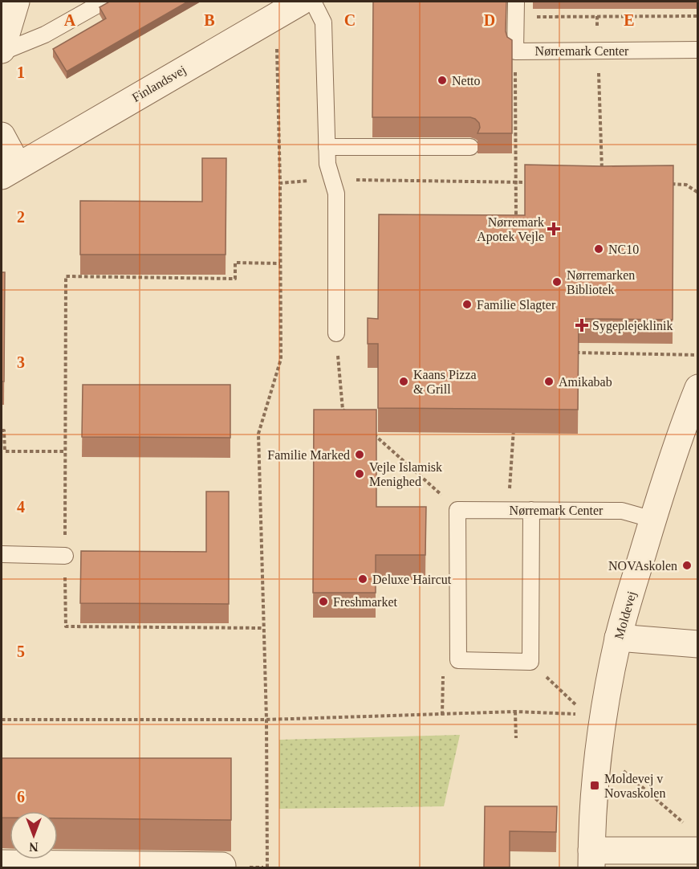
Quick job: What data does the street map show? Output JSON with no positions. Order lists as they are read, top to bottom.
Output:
{
  "streets": {
    "street": ["Finlandsvej", "Moldevej"],
    "lane": ["Nørremark Center"]
  },
  "crossings": [
    ["Nørremark Center", "Moldevej"]
  ],
  "places": {
    "other": [
      "Netto",
      "NC10",
      "Nørremarken Bibliotek",
      "Familie Slagter",
      "Kaans Pizza & Grill",
      "Amikabab",
      "Familie Marked",
      "Vejle Islamisk Menighed",
      "NOVAskolen",
      "Deluxe Haircut",
      "Freshmarket"
    ],
    "health": ["Nørremark Apotek Vejle", "Sygeplejeklinik"],
    "transit": ["Moldevej v Novaskolen"]
  },
  "north": "bottom",
  "grid": {
    "columns": [
      "A",
      "B",
      "C",
      "D",
      "E"
    ],
    "rows": [
      "1",
      "2",
      "3",
      "4",
      "5",
      "6"
    ]
  }
}
